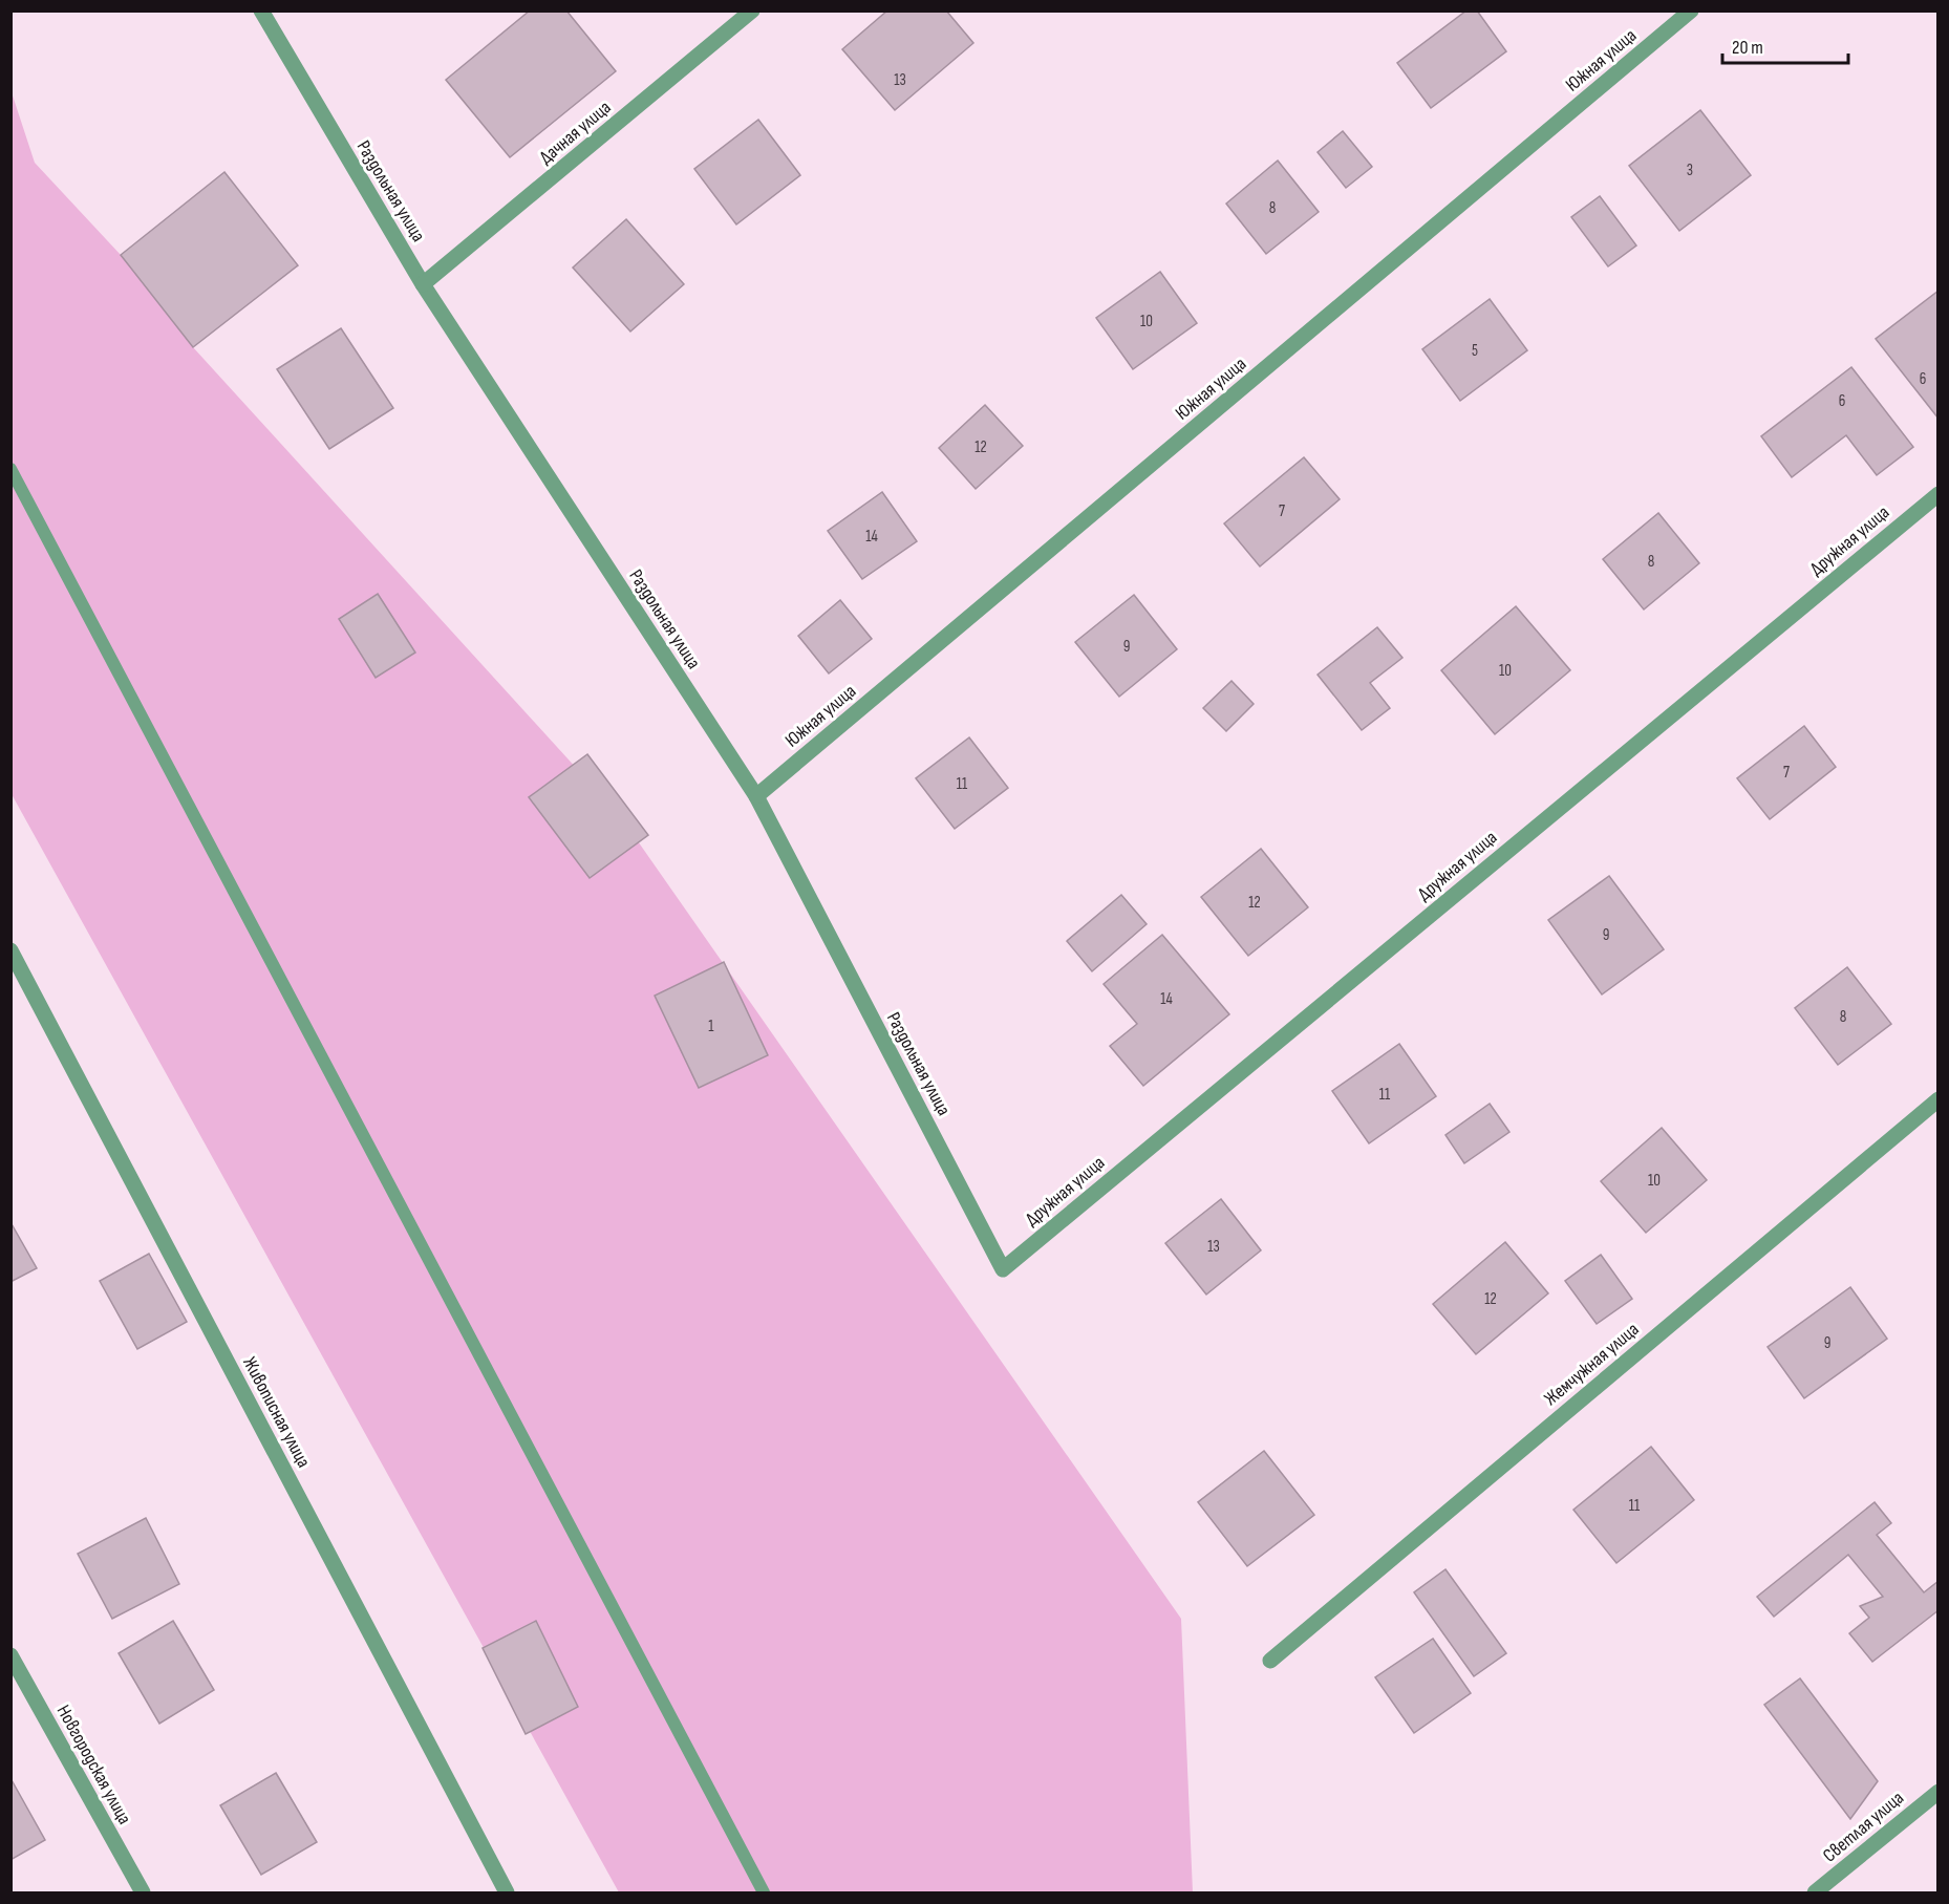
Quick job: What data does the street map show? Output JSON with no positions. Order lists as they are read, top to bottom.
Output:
{
  "streets": {
    "street": [
      "Южная улица",
      "Дачная улица",
      "Раздольная улица",
      "Дружная улица",
      "Жемчужная улица",
      "Живописная улица",
      "Новгородская улица",
      "Светлая улица"
    ]
  },
  "crossings": [
    ["Южная улица", "Раздольная улица"],
    ["Дачная улица", "Раздольная улица"],
    ["Раздольная улица", "Дружная улица"]
  ],
  "house_numbers": [
    "13",
    "3",
    "8",
    "10",
    "5",
    "6",
    "6",
    "12",
    "7",
    "14",
    "8",
    "9",
    "10",
    "7",
    "11",
    "12",
    "9",
    "14",
    "8",
    "1",
    "11",
    "10",
    "13",
    "12",
    "9",
    "11"
  ],
  "scale_bar": "20 m"
}
